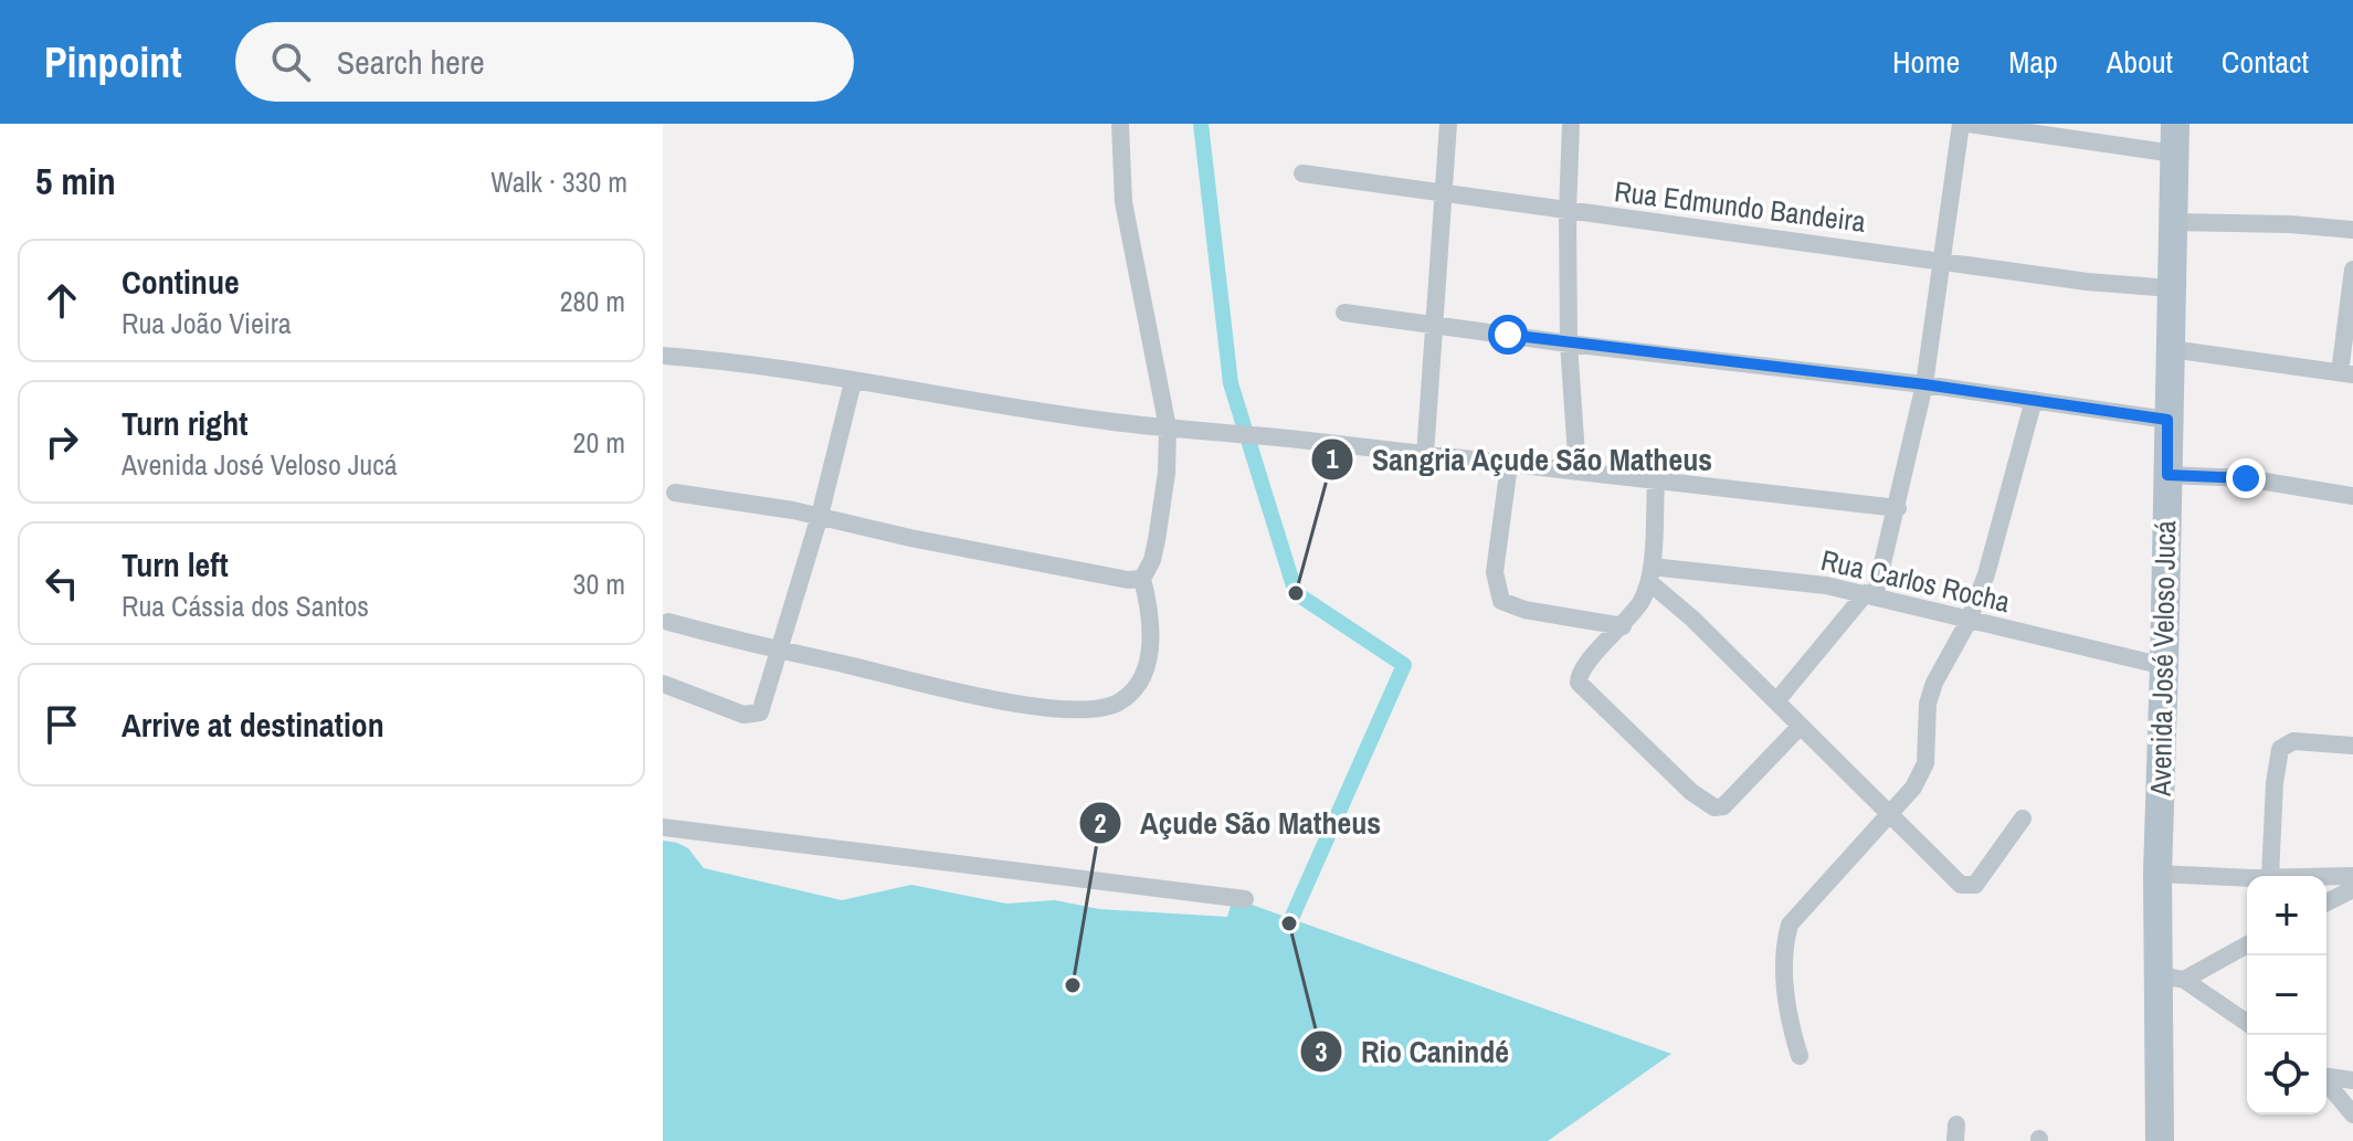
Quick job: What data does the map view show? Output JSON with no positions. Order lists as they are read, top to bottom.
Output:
{
  "streets": {
    "main road": ["Avenida José Veloso Jucá"],
    "street": ["Rua Edmundo Bandeira", "Rua Carlos Rocha"]
  },
  "crossings": [
    ["Rua Edmundo Bandeira", "Avenida José Veloso Jucá"],
    ["Rua Carlos Rocha", "Avenida José Veloso Jucá"]
  ],
  "places": ["Sangria Açude São Matheus", "Rio Canindé", "Açude São Matheus"],
  "page": {
    "header": "Pinpoint",
    "search": "Search here",
    "nav": [
      "Home",
      "Map",
      "About",
      "Contact"
    ],
    "heading": ["5 min", "Walk · 330 m"],
    "list": [
      ["Continue", "Rua João Vieira", "280 m"],
      ["Turn right", "Avenida José Veloso Jucá", "20 m"],
      ["Turn left", "Rua Cássia dos Santos", "30 m"],
      "Arrive at destination"
    ],
    "map_buttons": ["+", "−"]
  }
}
